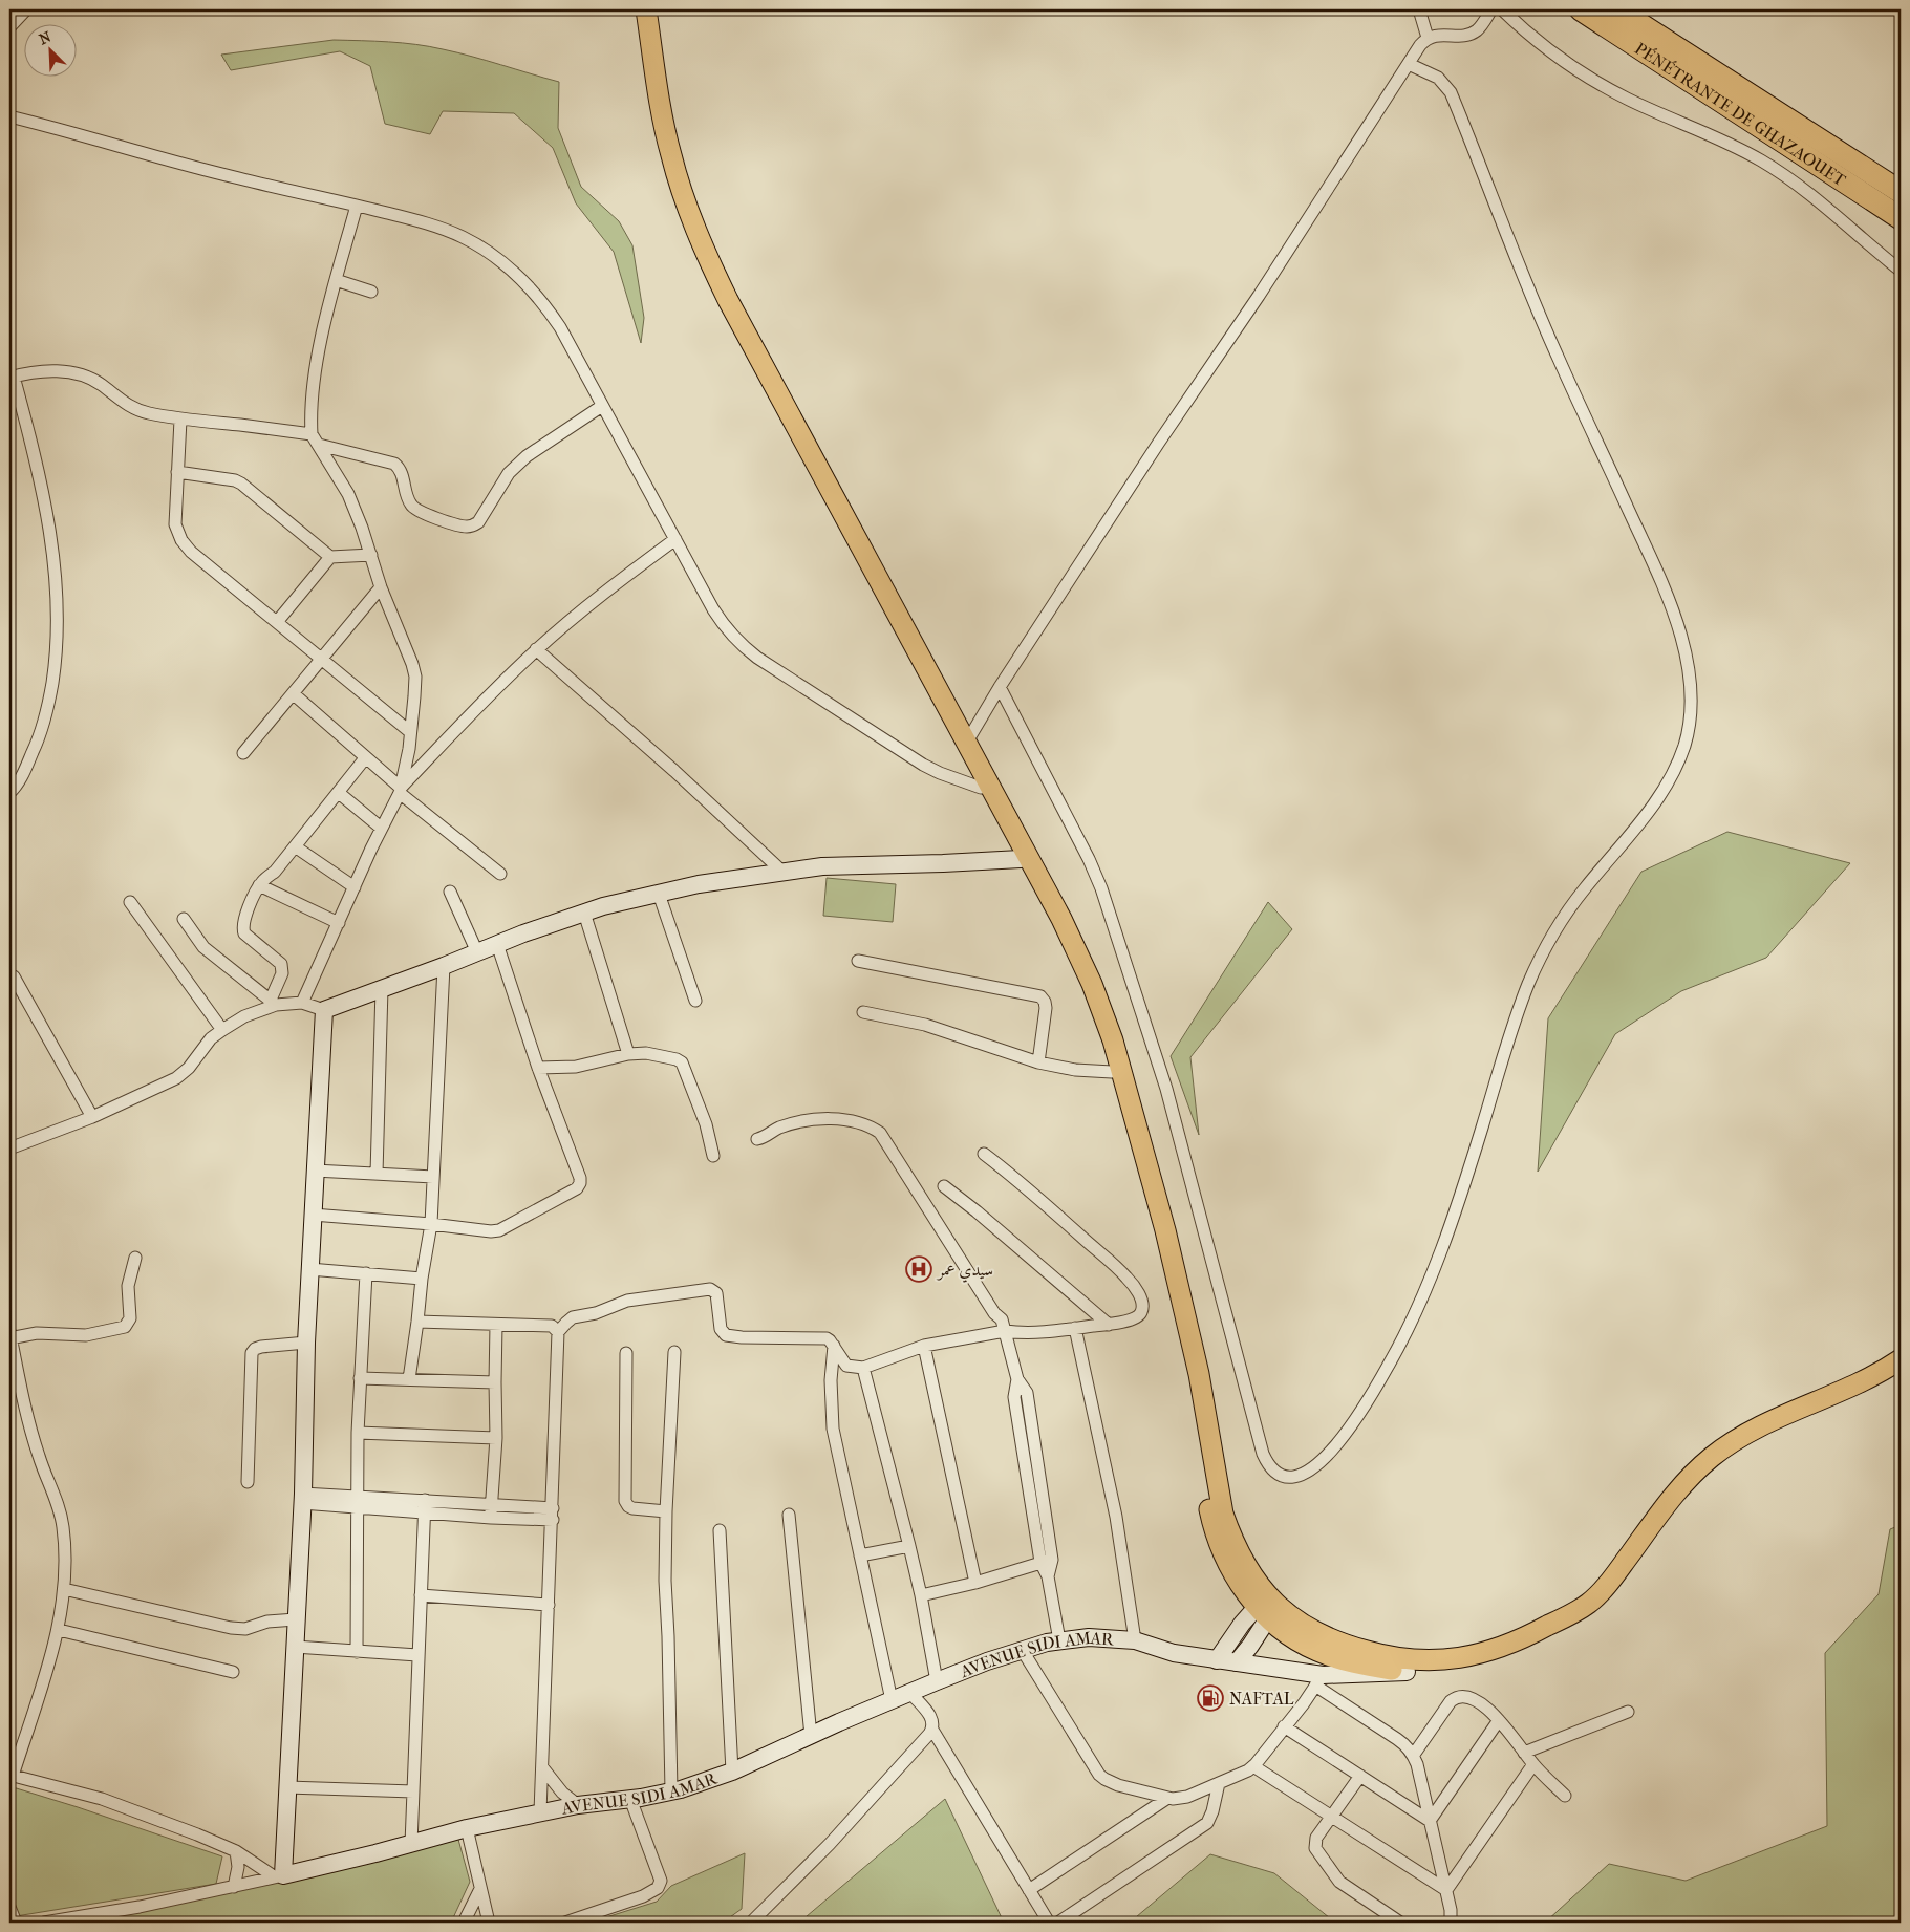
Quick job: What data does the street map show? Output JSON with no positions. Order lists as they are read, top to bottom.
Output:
{
  "streets": {
    "highway": ["PÉNÉTRANTE DE GHAZAOUET"],
    "street": ["AVENUE SIDI AMAR"]
  },
  "places": {
    "hospital": ["سيدي عمر"],
    "fuel station": ["NAFTAL"]
  },
  "north": "top left"
}
